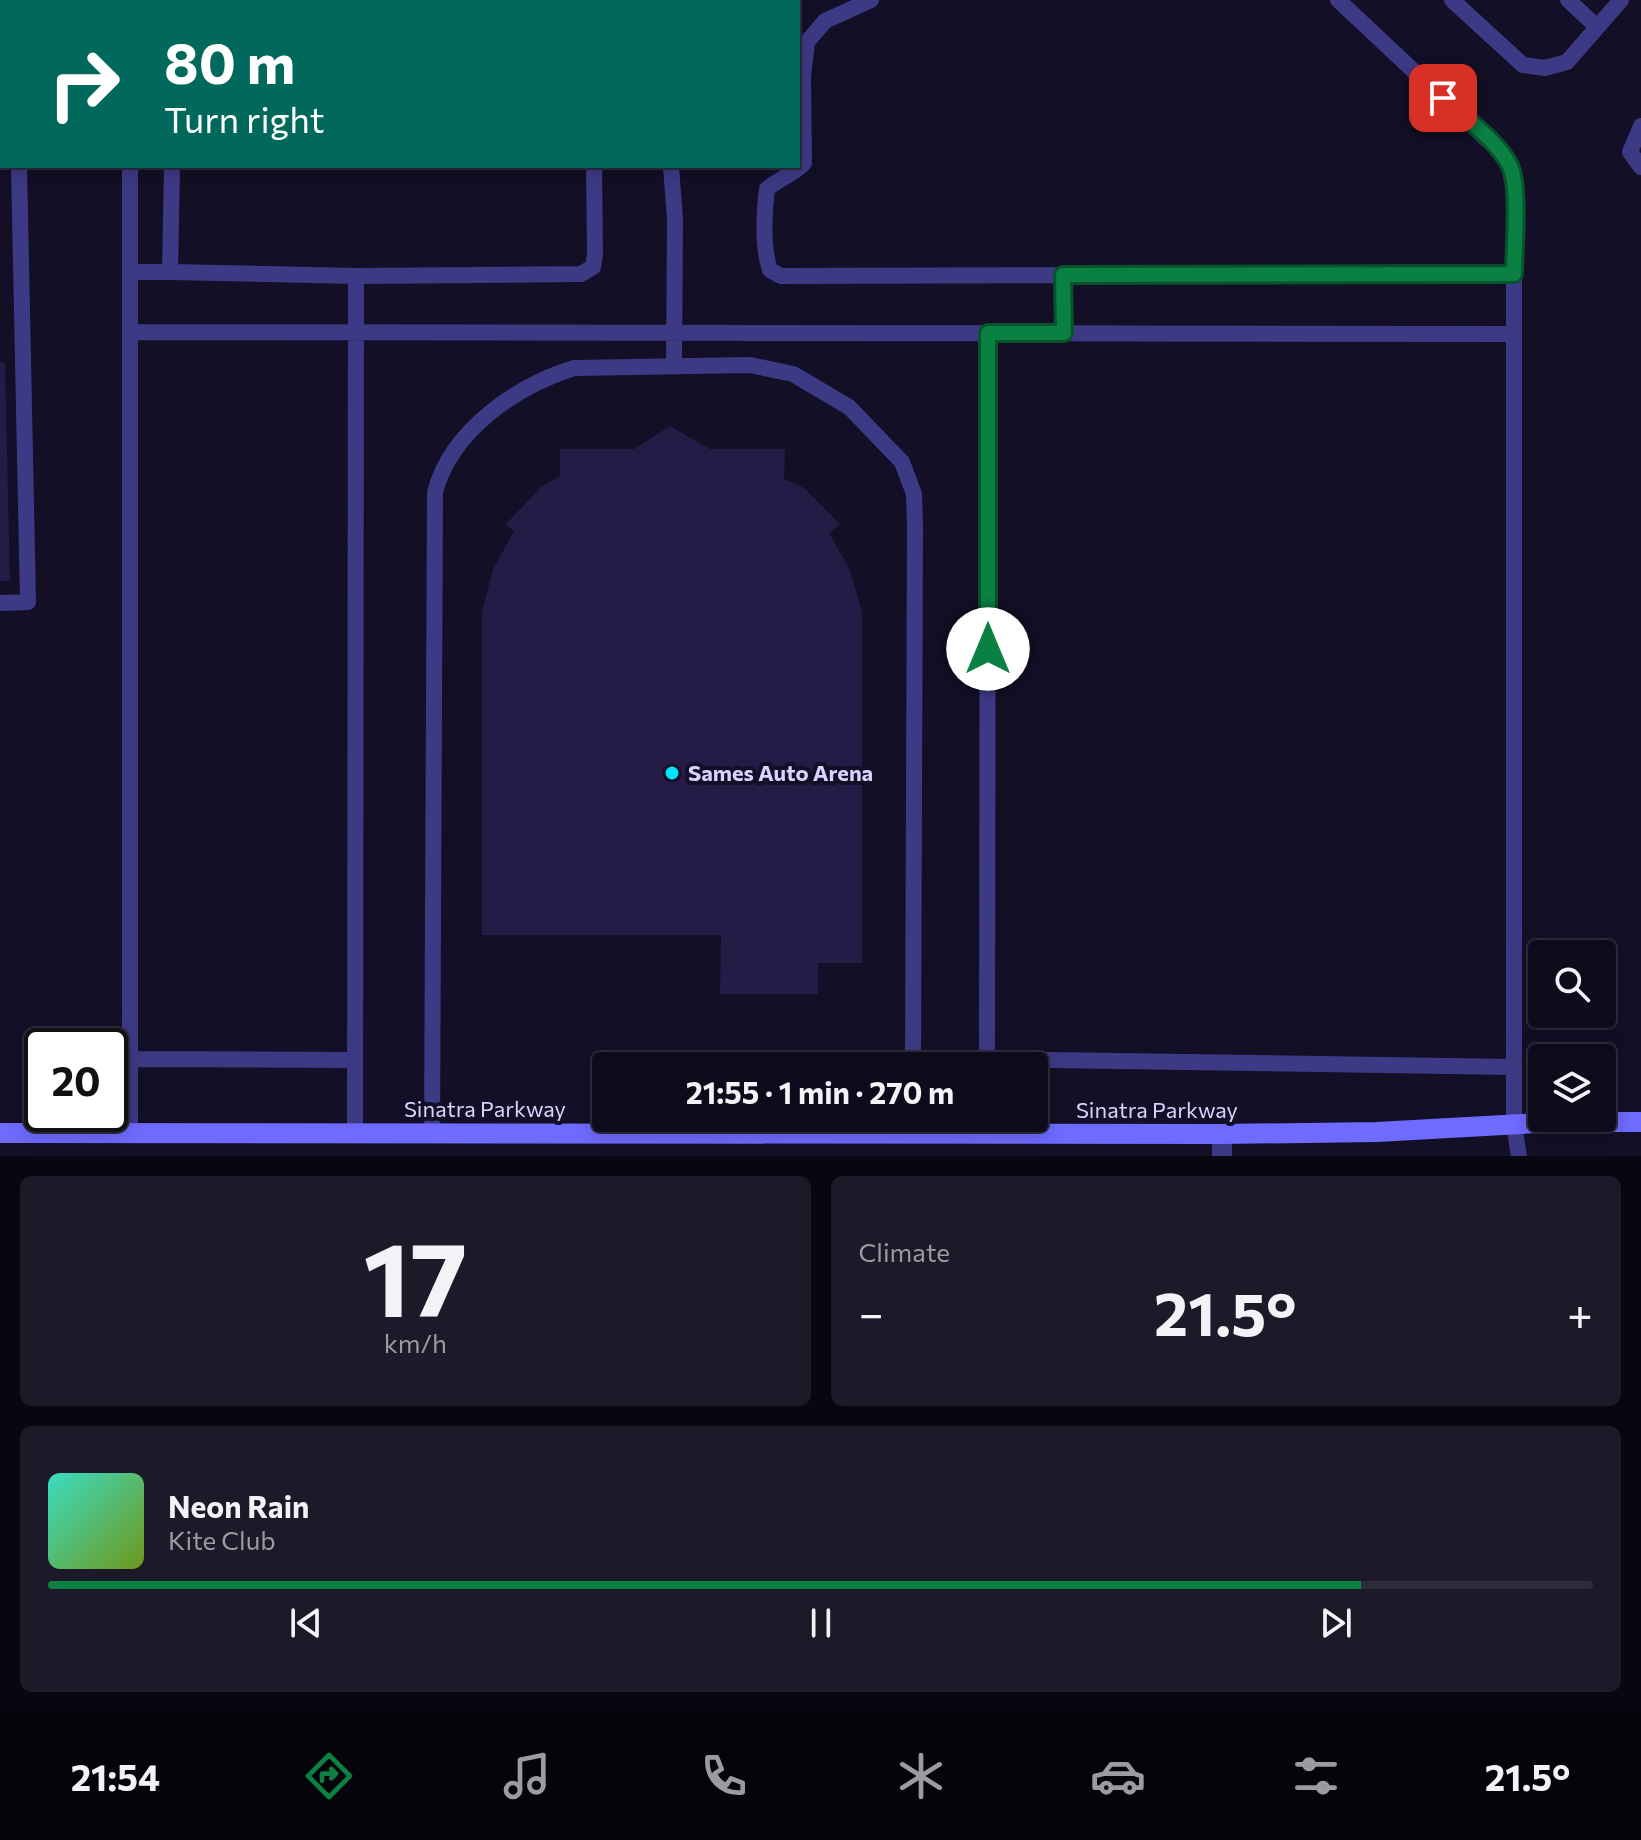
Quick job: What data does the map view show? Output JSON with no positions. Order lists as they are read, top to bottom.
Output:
{
  "streets": {
    "street": ["Sinatra Parkway"]
  },
  "places": ["Sames Auto Arena"],
  "page": {
    "turn": ["80 m", "Turn right"],
    "limit": "20",
    "trip": "21:55 · 1 min · 270 m",
    "tile": [
      ["17", "km/h"],
      "Climate"
    ],
    "heat": ["−", "21.5°", "+"],
    "song": ["Neon Rain", "Kite Club"],
    "tabs": ["21:54", "21.5°"]
  }
}
